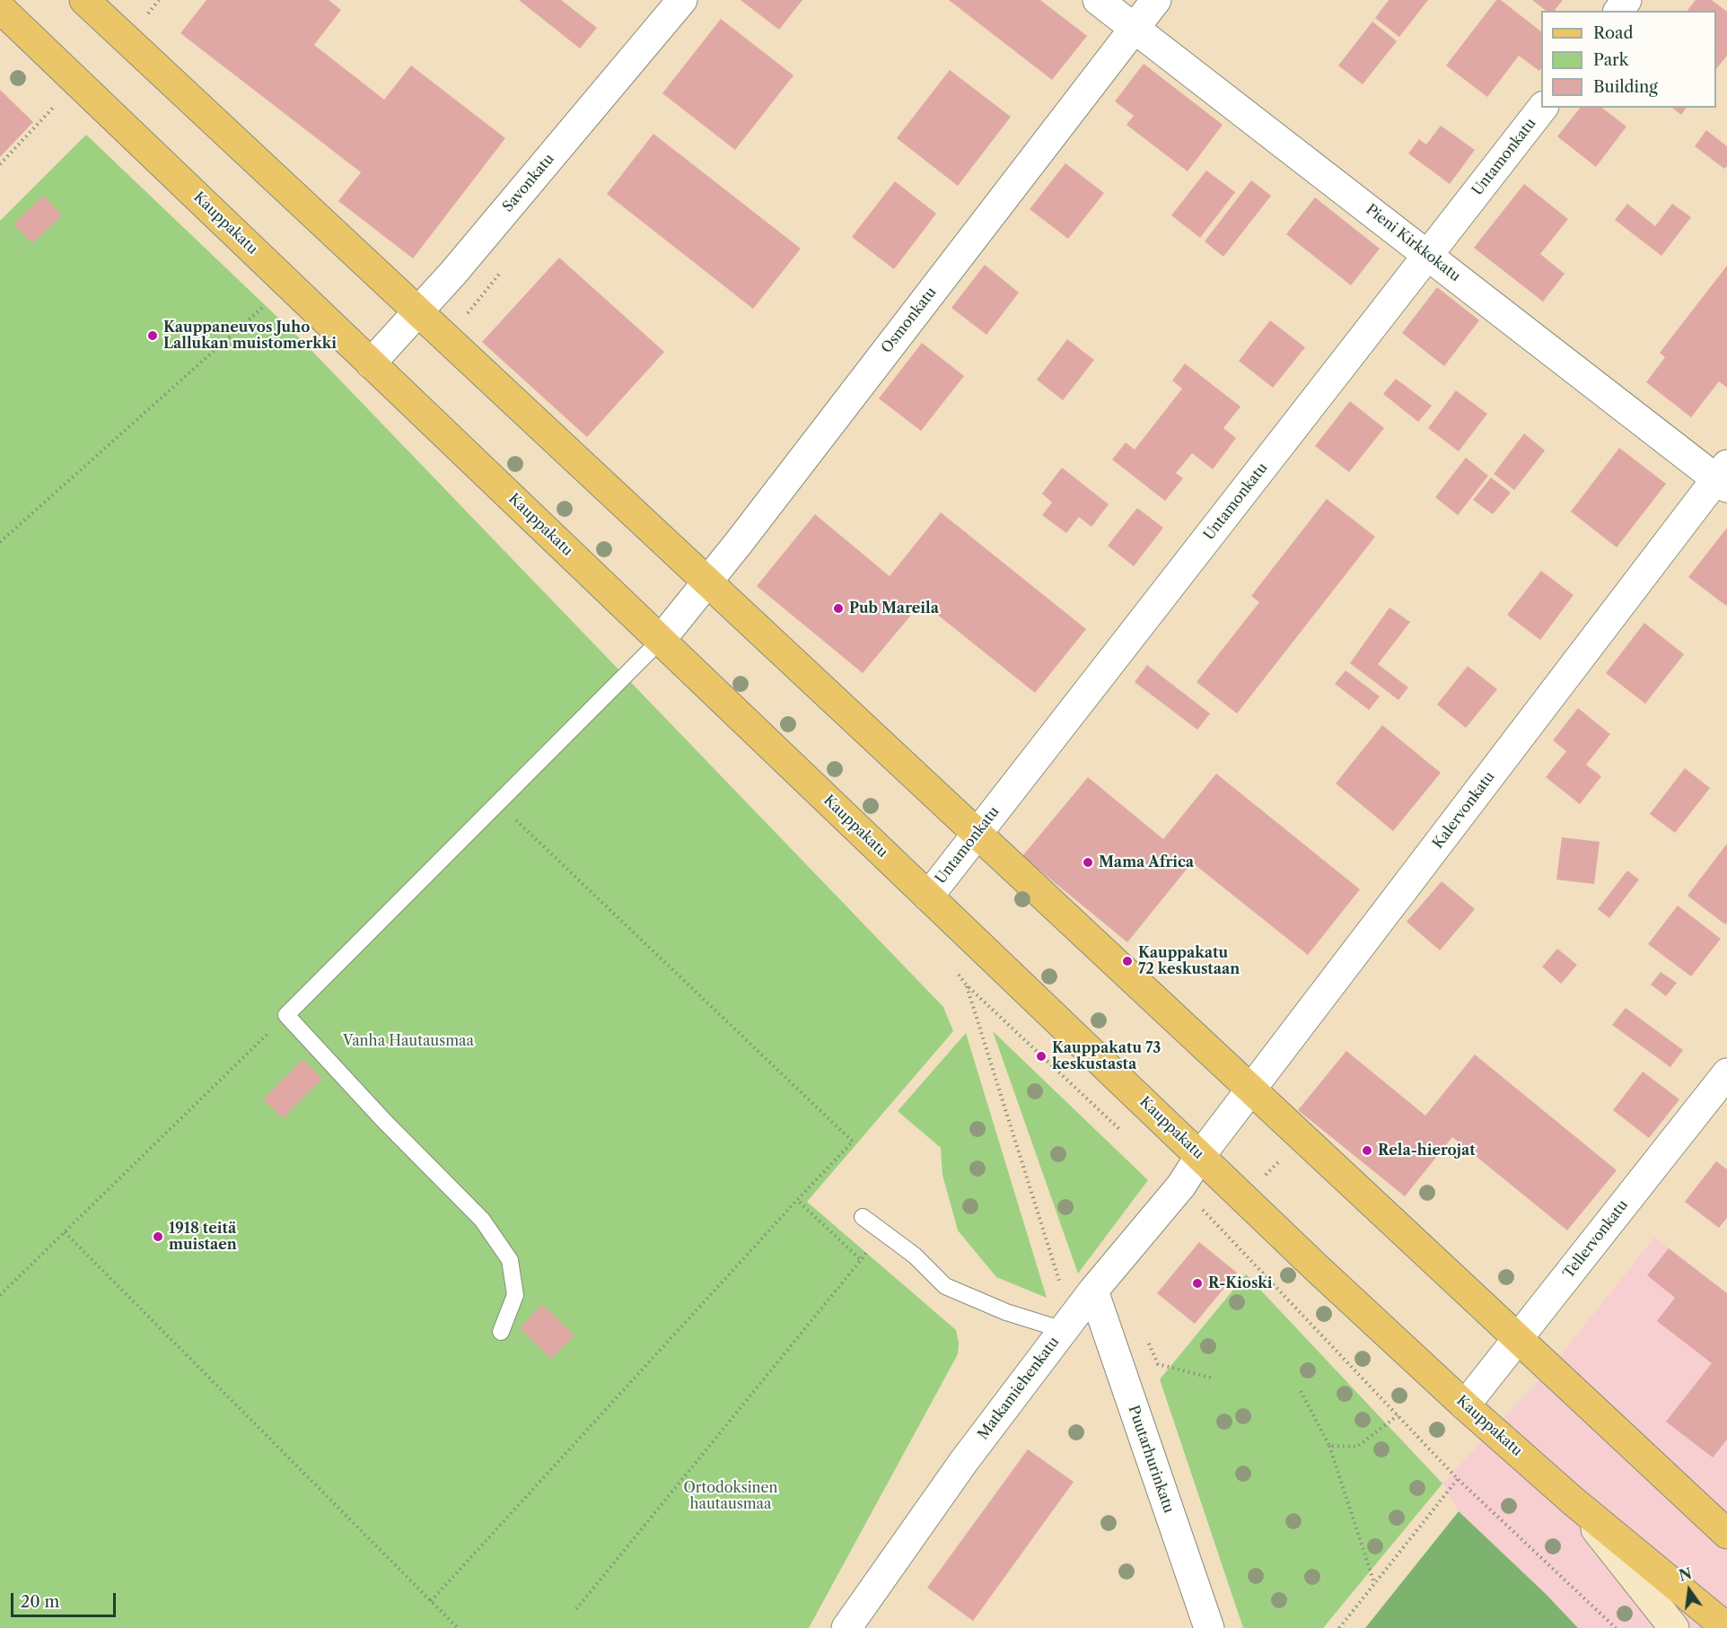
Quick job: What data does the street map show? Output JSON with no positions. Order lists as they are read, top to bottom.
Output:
{
  "streets": {
    "main road": ["Kauppakatu"],
    "street": [
      "Untamonkatu",
      "Savonkatu",
      "Pieni Kirkkokatu",
      "Osmonkatu",
      "Kalervonkatu",
      "Tellervonkatu",
      "Matkamiehenkatu",
      "Puutarhurinkatu"
    ]
  },
  "crossings": [
    ["Untamonkatu", "Kauppakatu"],
    ["Untamonkatu", "Pieni Kirkkokatu"],
    ["Savonkatu", "Kauppakatu"],
    ["Kauppakatu", "Osmonkatu"],
    ["Kauppakatu", "Kalervonkatu"],
    ["Kauppakatu", "Tellervonkatu"],
    ["Kauppakatu", "Matkamiehenkatu"],
    ["Pieni Kirkkokatu", "Osmonkatu"],
    ["Pieni Kirkkokatu", "Kalervonkatu"],
    ["Kalervonkatu", "Matkamiehenkatu"],
    ["Matkamiehenkatu", "Puutarhurinkatu"]
  ],
  "parks": ["Vanha Hautausmaa", "Ortodoksinen hautausmaa"],
  "places": [
    "Kauppaneuvos Juho Lallukan muistomerkki",
    "Pub Mareila",
    "Mama Africa",
    "Kauppakatu 72 keskustaan",
    "Kauppakatu 73 keskustasta",
    "Rela-hierojat",
    "1918 teitä muistaen",
    "R-Kioski"
  ],
  "legend": ["Road", "Park", "Building"],
  "scale_bar": "20 m",
  "north": "top"
}
